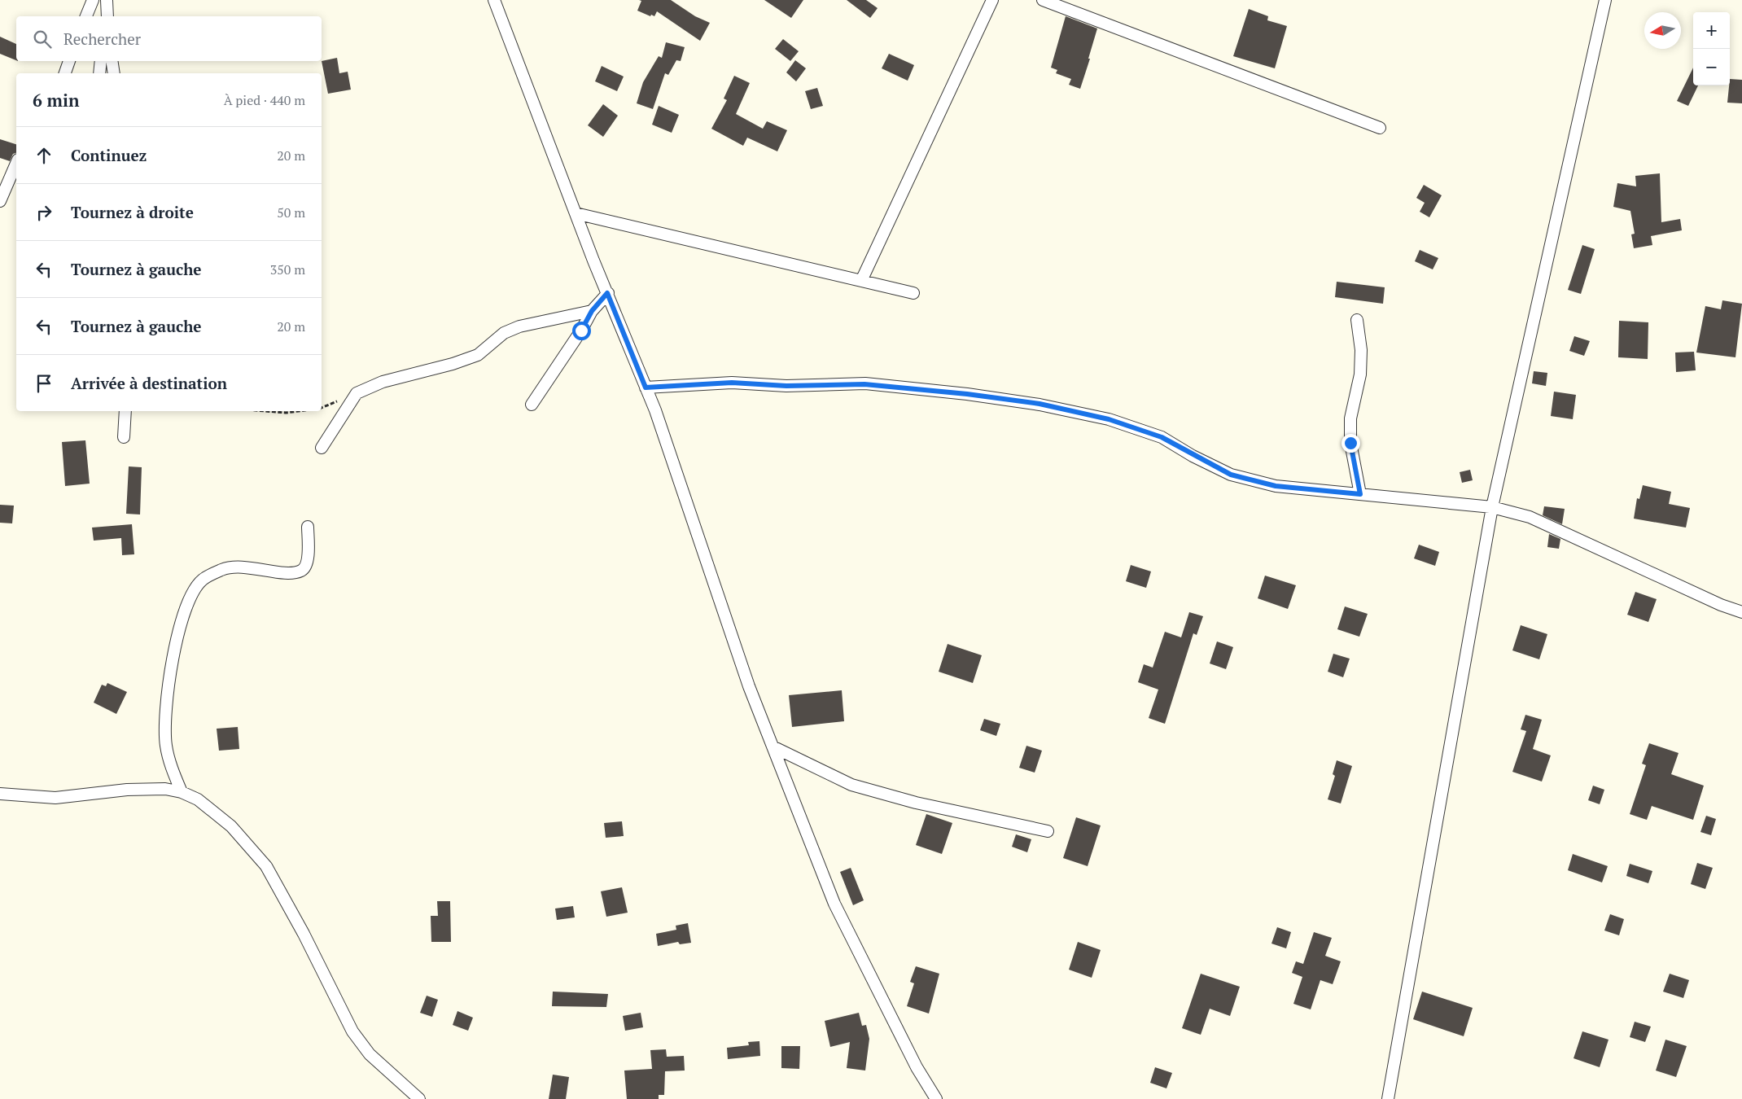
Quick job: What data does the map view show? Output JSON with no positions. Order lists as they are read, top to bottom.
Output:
{
  "north": "left",
  "page": {
    "map_buttons": ["+", "−"],
    "search": "Rechercher",
    "heading": ["6 min", "À pied · 440 m"],
    "list": [
      ["Continuez", "20 m"],
      ["Tournez à droite", "50 m"],
      ["Tournez à gauche", "350 m"],
      ["Tournez à gauche", "20 m"],
      "Arrivée à destination"
    ]
  }
}
